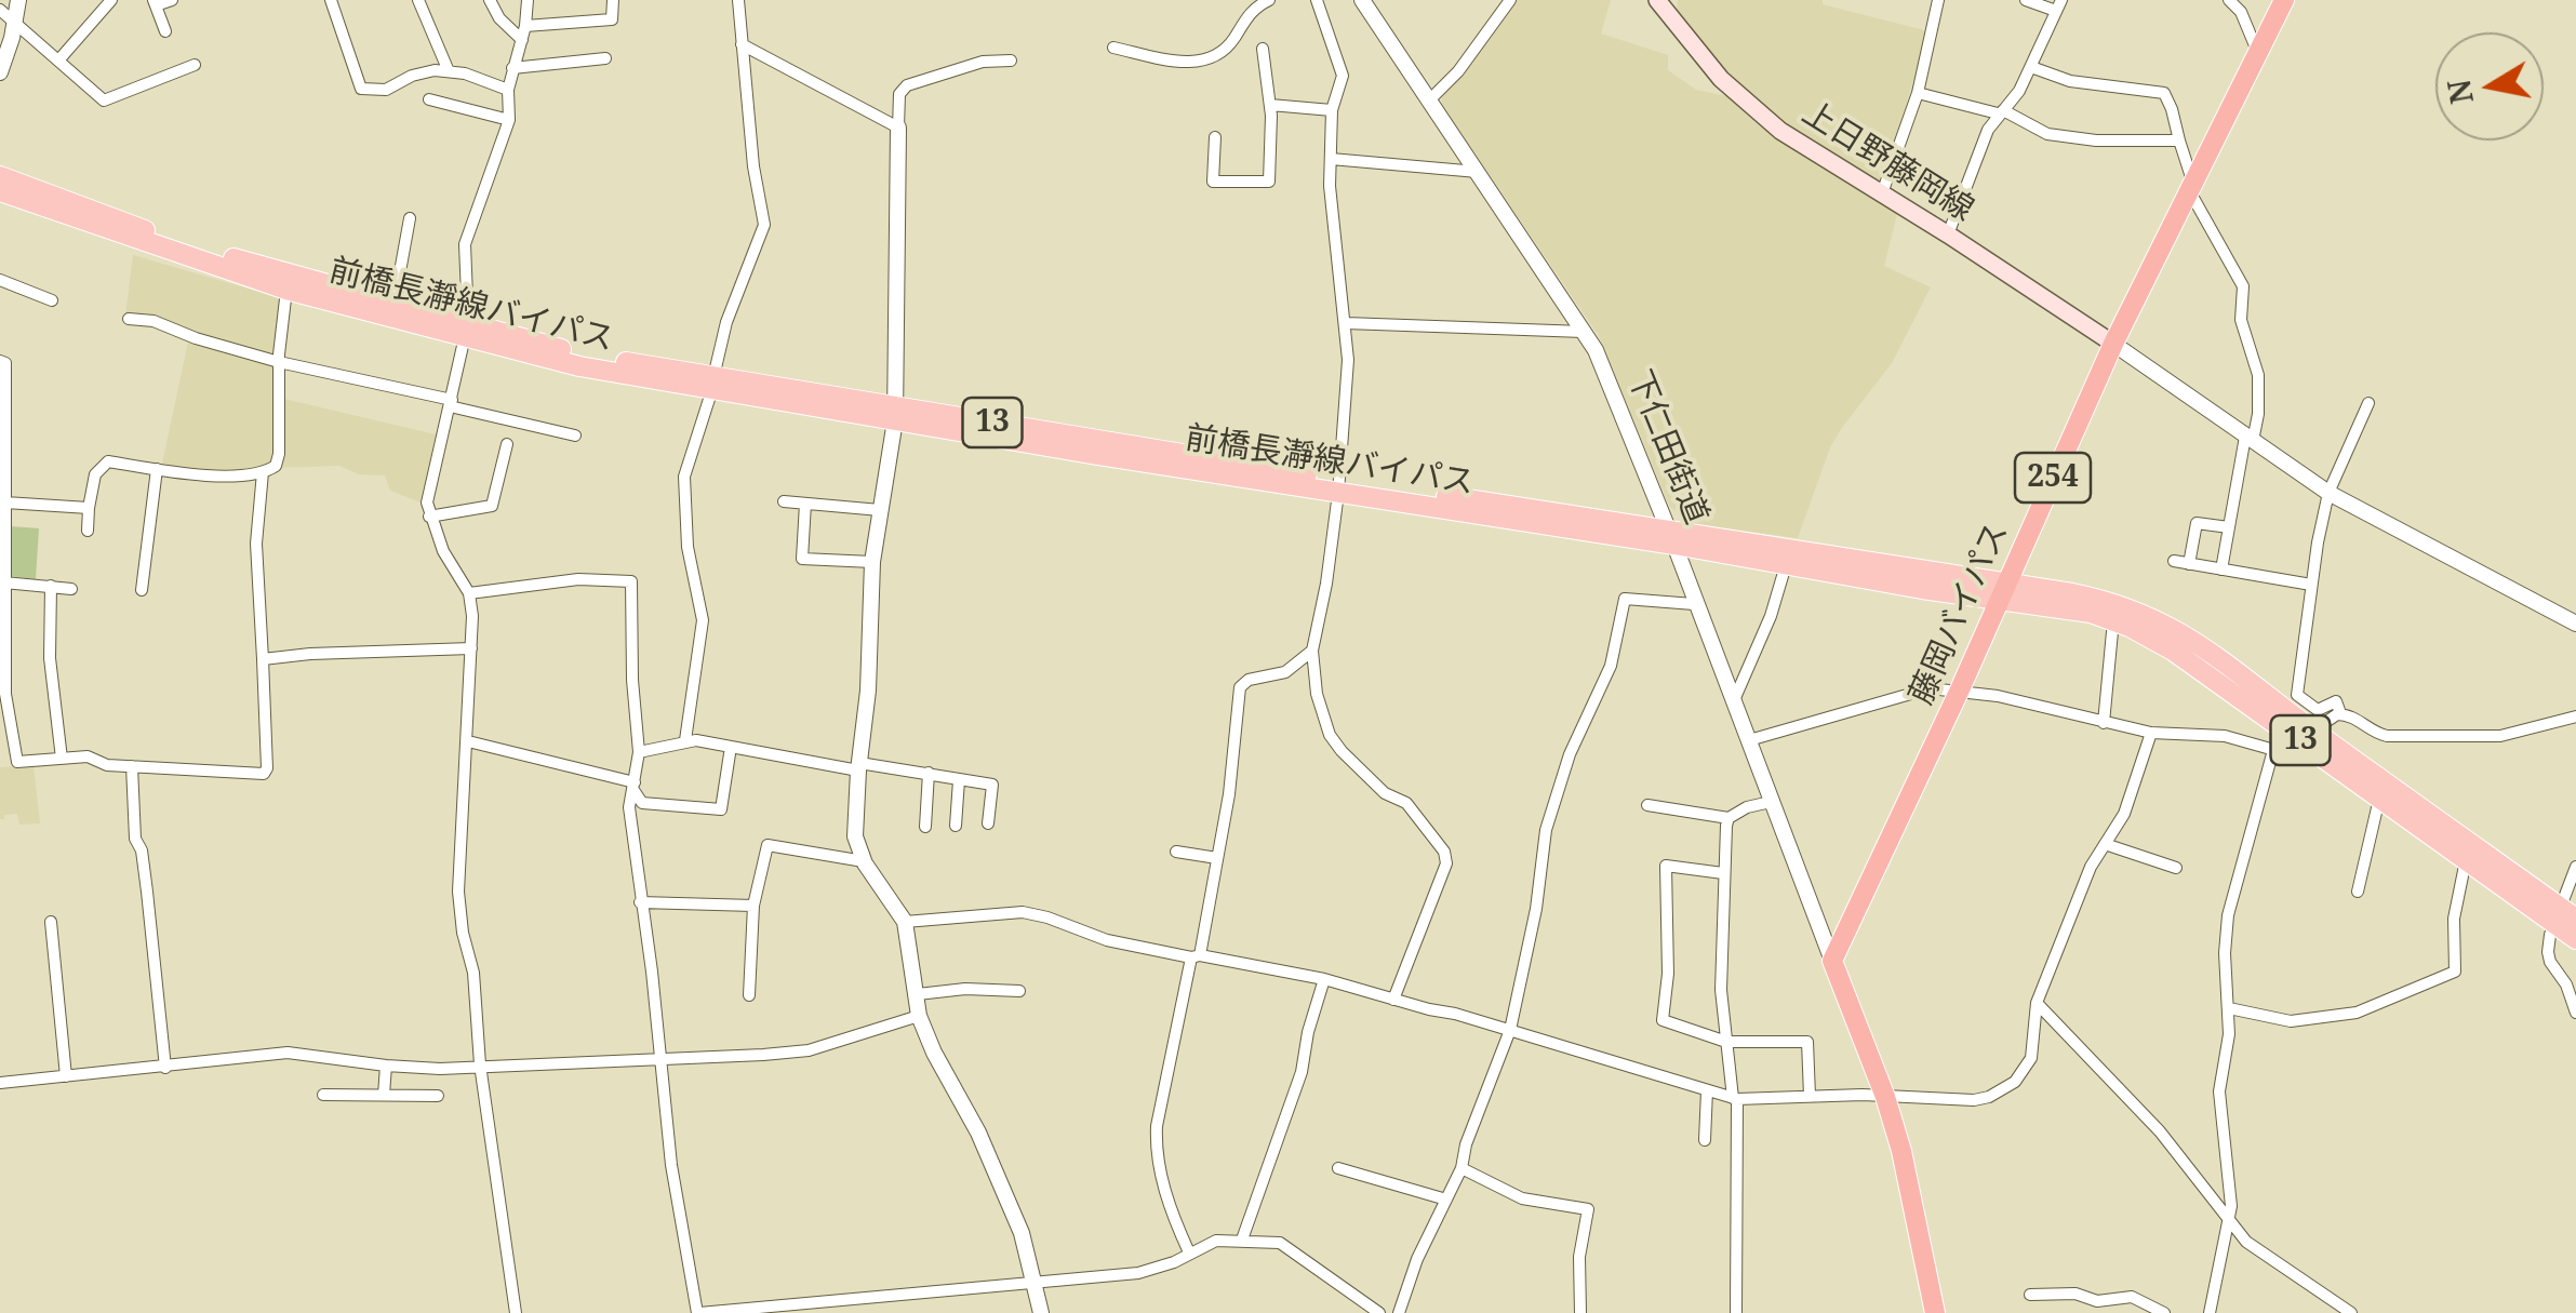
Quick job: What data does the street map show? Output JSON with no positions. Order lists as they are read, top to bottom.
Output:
{
  "streets": {
    "highway": ["254", "藤岡バイパス"],
    "main road": ["上日野藤岡線", "前橋長瀞線バイパス", "13"],
    "street": ["下仁田街道"]
  },
  "crossings": [
    ["上日野藤岡線", "藤岡バイパス"],
    ["前橋長瀞線バイパス", "下仁田街道"],
    ["前橋長瀞線バイパス", "藤岡バイパス"],
    ["下仁田街道", "藤岡バイパス"]
  ],
  "north": "left"
}
